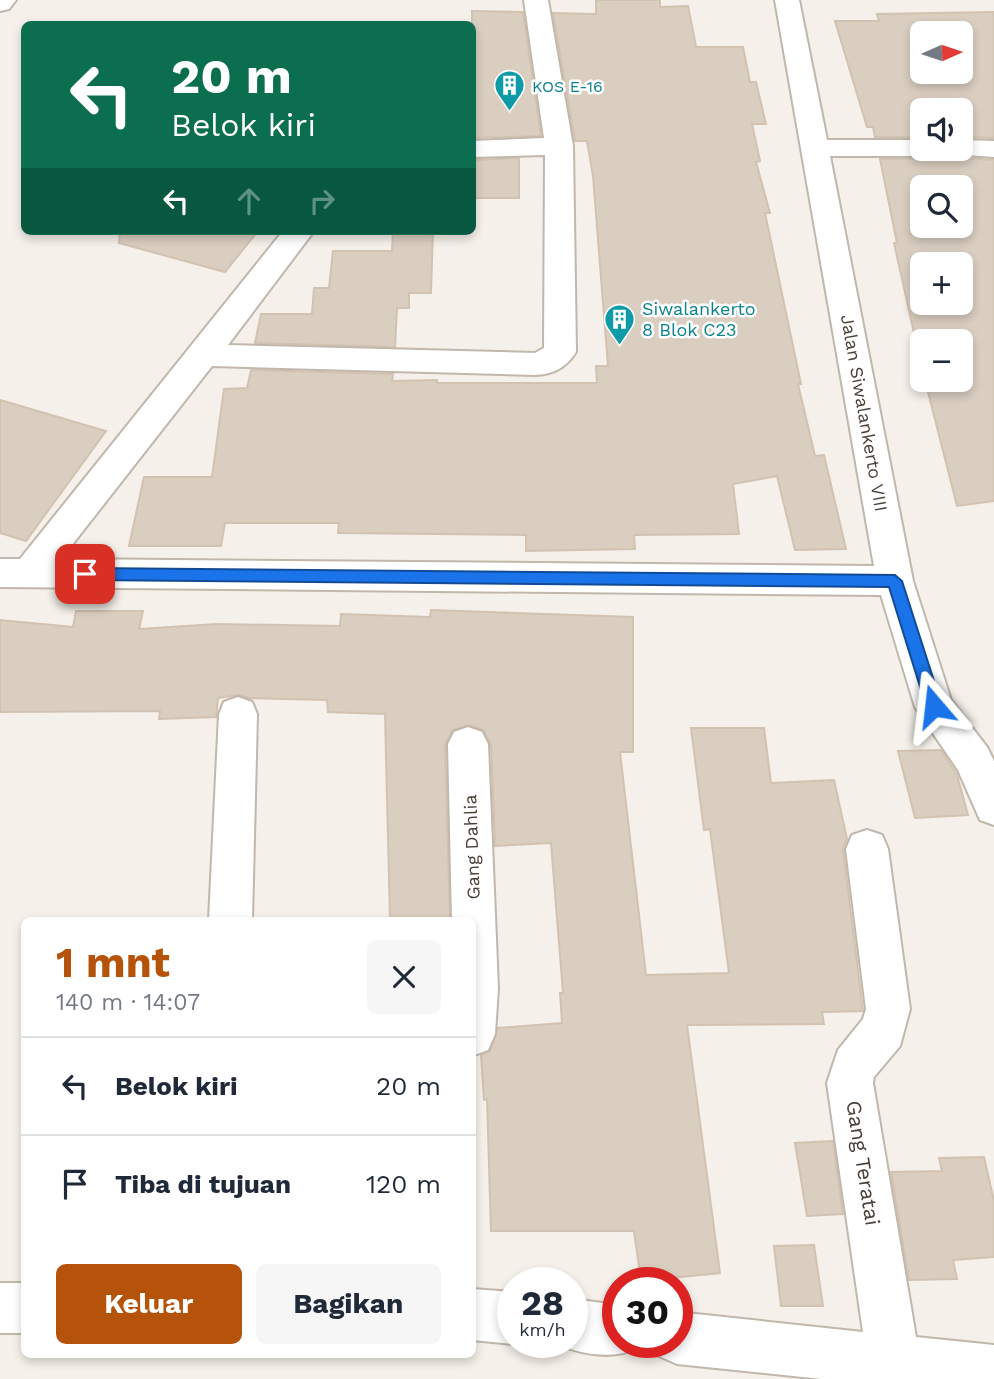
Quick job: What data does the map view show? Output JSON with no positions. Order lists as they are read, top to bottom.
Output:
{
  "streets": {
    "street": ["Jalan Siwalankerto VIII", "Gang Dahlia", "Gang Teratai"]
  },
  "places": {
    "building": ["KOS E-16", "Siwalankerto 8 Blok C23"]
  },
  "north": "right",
  "page": {
    "map_buttons": ["+", "−"],
    "turn": ["20 m", "Belok kiri"],
    "heading": ["1 mnt", "140 m · 14:07"],
    "list": [
      {
        "name": "Belok kiri",
        "value": "20 m"
      },
      {
        "name": "Tiba di tujuan",
        "value": "120 m"
      }
    ],
    "buttons": ["Keluar", "Bagikan"],
    "speed": "28 km/h",
    "limit": "30"
  }
}
